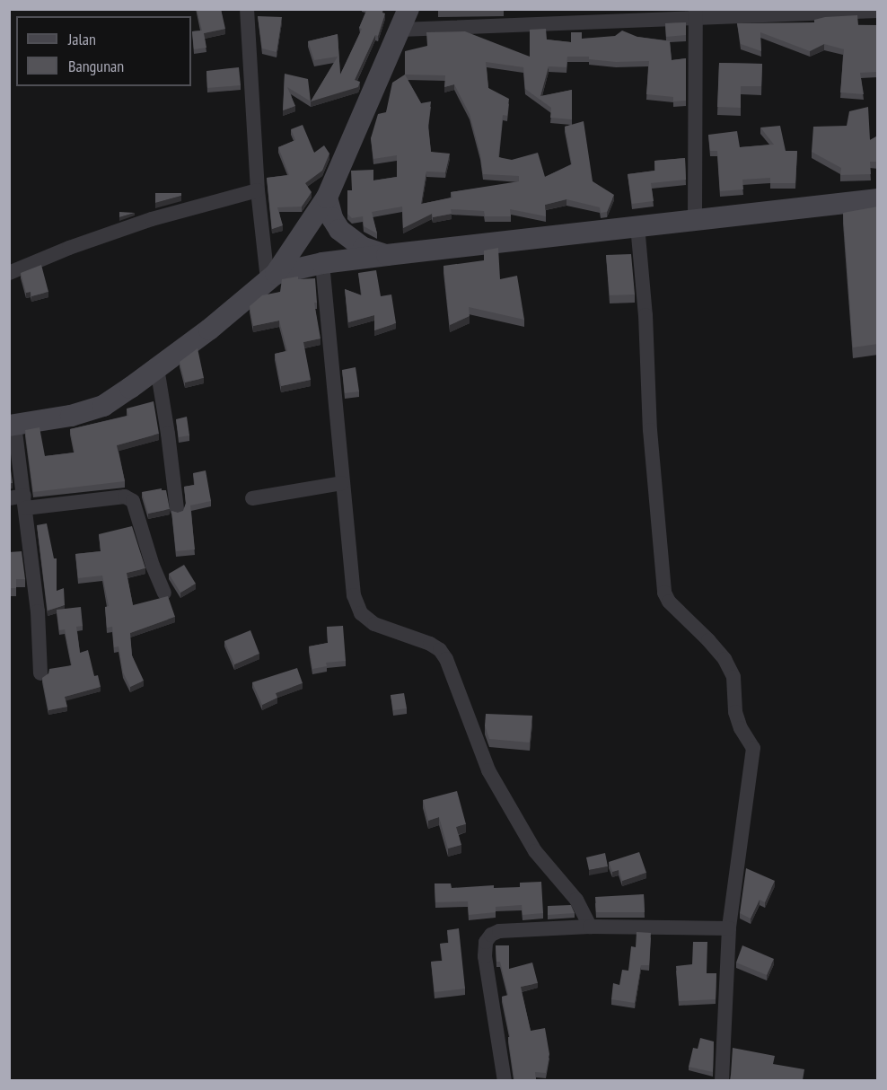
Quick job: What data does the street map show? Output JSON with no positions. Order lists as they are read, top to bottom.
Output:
{
  "legend": ["Jalan", "Bangunan"]
}
